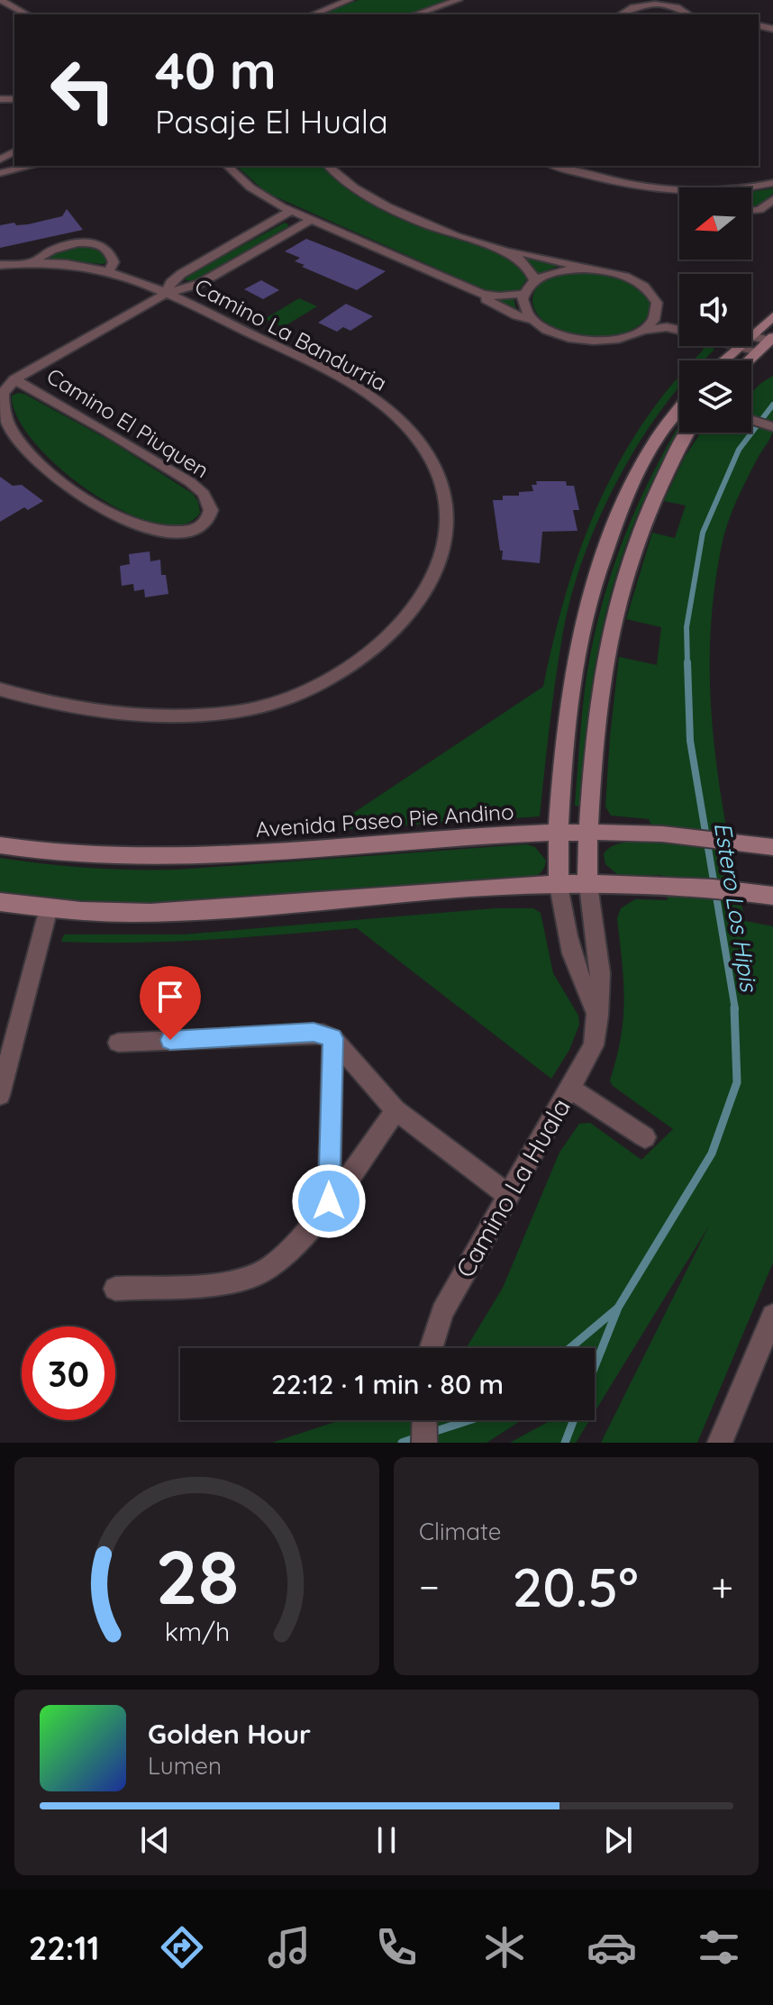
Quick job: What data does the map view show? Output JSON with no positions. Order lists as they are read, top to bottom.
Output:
{
  "streets": {
    "main road": ["Avenida Paseo Pie Andino"],
    "street": ["Camino La Bandurria", "Camino El Piuquen", "Camino La Huala"]
  },
  "water": ["Estero Los Hipis"],
  "north": "left",
  "page": {
    "turn": ["40 m", "Pasaje El Huala"],
    "limit": "30",
    "trip": "22:12 · 1 min · 80 m",
    "tile": "Climate",
    "heat": ["−", "20.5°", "+"],
    "song": ["Golden Hour", "Lumen"],
    "tabs": "22:11",
    "gauge": ["28", "km/h"]
  }
}
